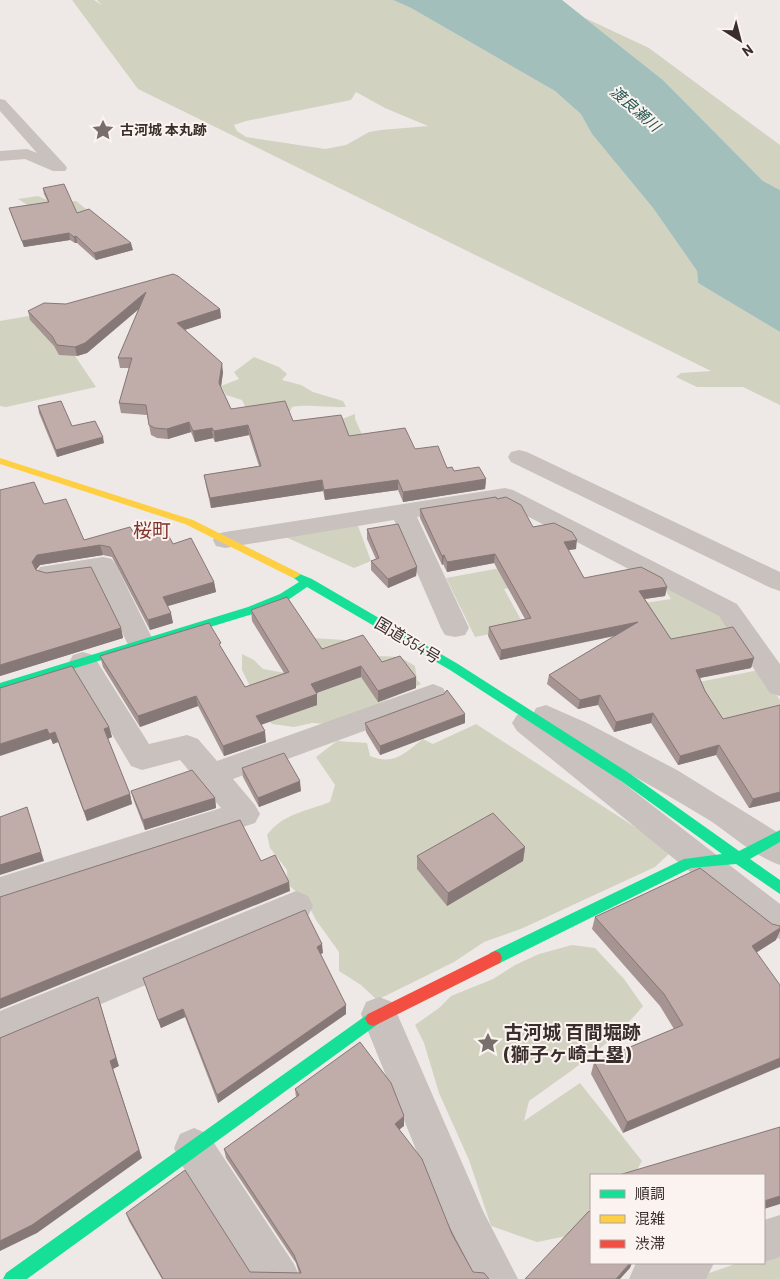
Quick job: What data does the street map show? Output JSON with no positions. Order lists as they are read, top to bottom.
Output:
{
  "streets": {
    "main road": ["国道354号"]
  },
  "districts": ["桜町"],
  "water": ["渡良瀬川"],
  "places": {
    "place": ["古河城 本丸跡", "古河城 百間堀跡 (獅子ヶ崎土塁)"]
  },
  "legend": ["順調", "混雑", "渋滞"],
  "north": "bottom right"
}
